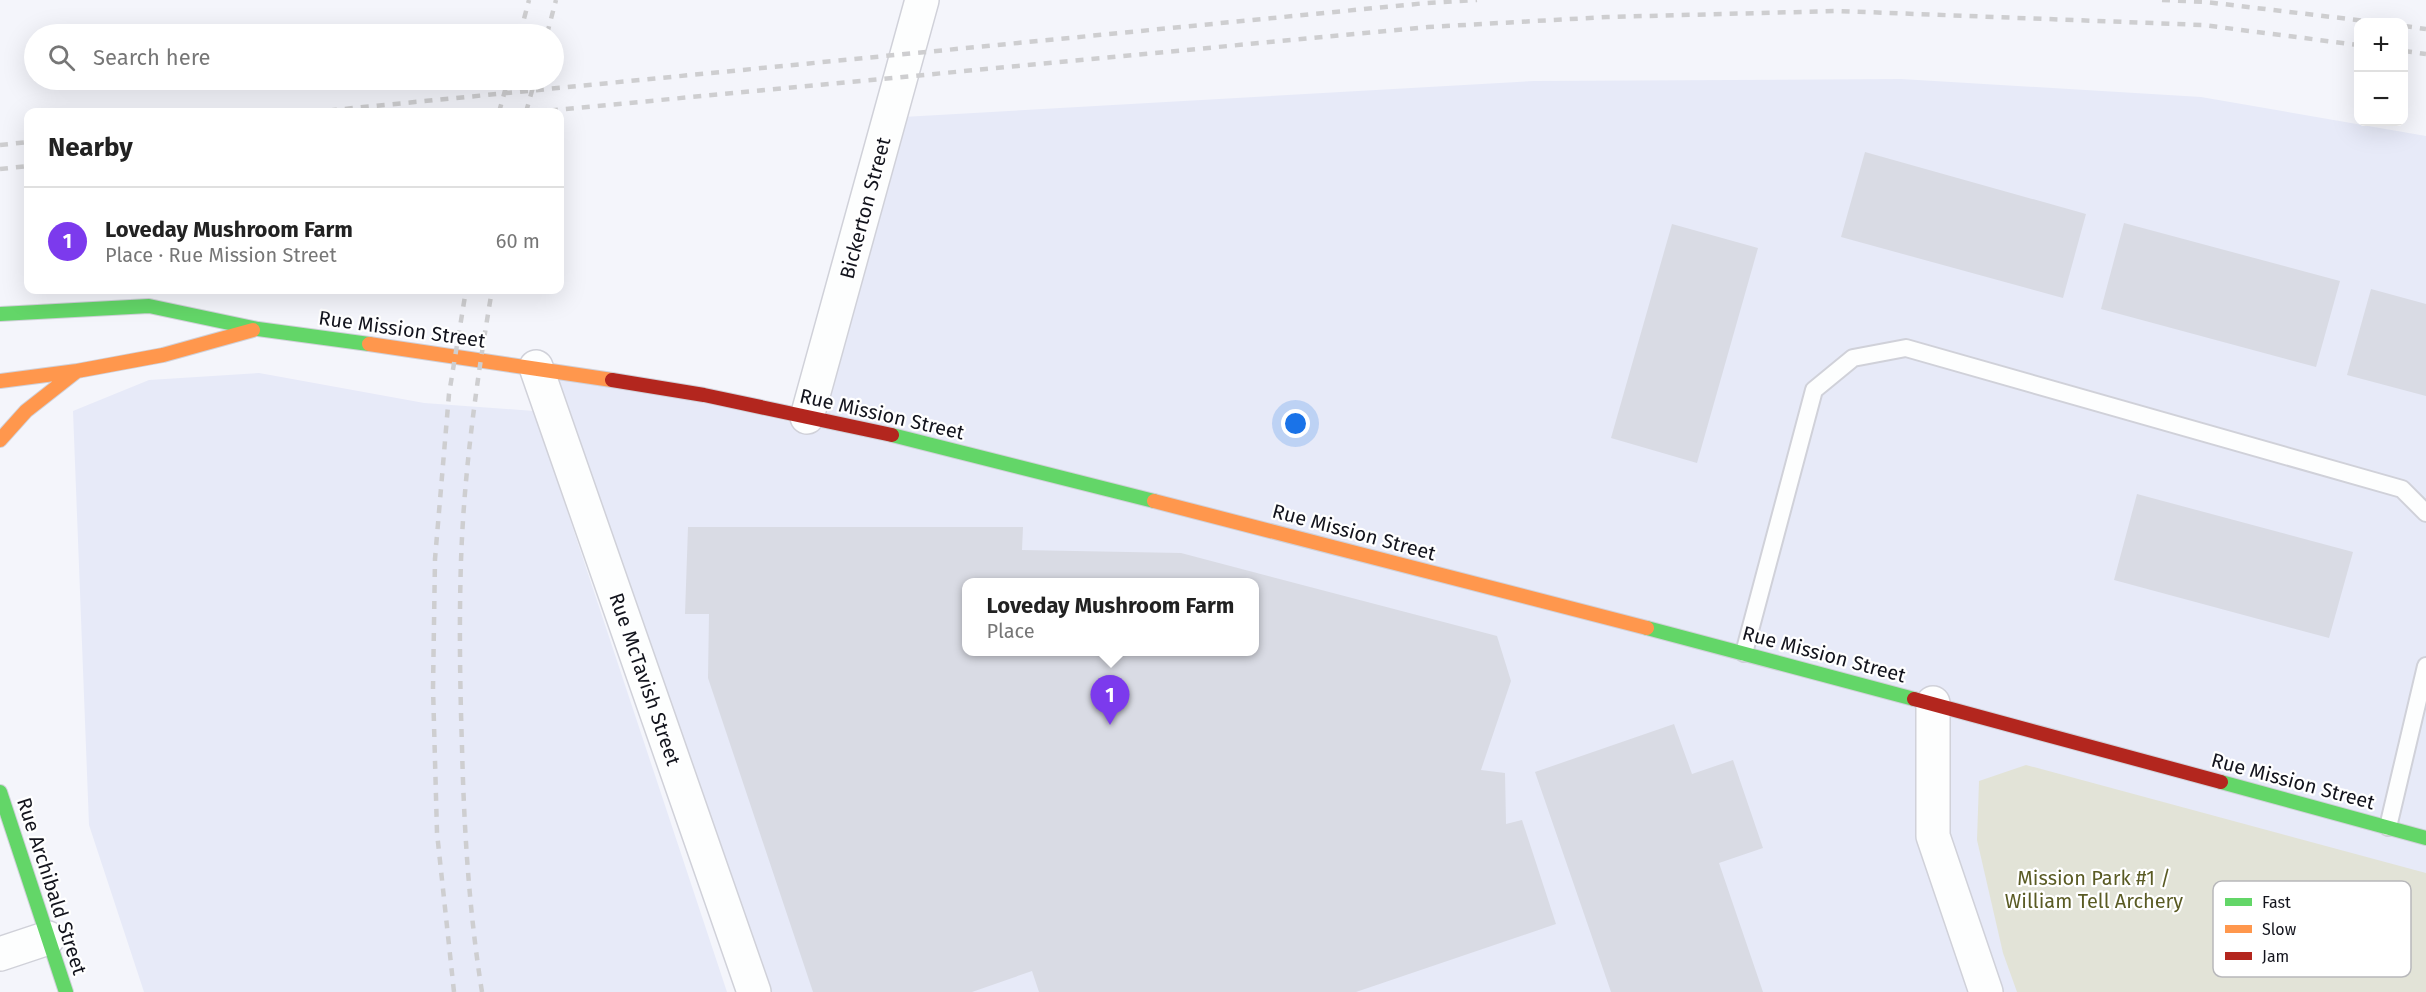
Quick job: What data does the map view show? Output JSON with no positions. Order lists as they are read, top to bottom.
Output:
{
  "streets": {
    "street": [
      "Bickerton Street",
      "Rue Mission Street",
      "Rue McTavish Street",
      "Rue Archibald Street"
    ]
  },
  "crossings": [
    ["Bickerton Street", "Rue Mission Street"],
    ["Rue Mission Street", "Rue McTavish Street"]
  ],
  "parks": ["Mission Park #1 / William Tell Archery"],
  "legend": ["Fast", "Slow", "Jam"],
  "page": {
    "map_buttons": ["+", "−"],
    "search": "Search here",
    "heading": "Nearby",
    "list": [
      {
        "mark": "1",
        "name": "Loveday Mushroom Farm",
        "note": "Place · Rue Mission Street",
        "value": "60 m"
      }
    ],
    "popup": ["Loveday Mushroom Farm", "Place"],
    "pins": "1"
  }
}
